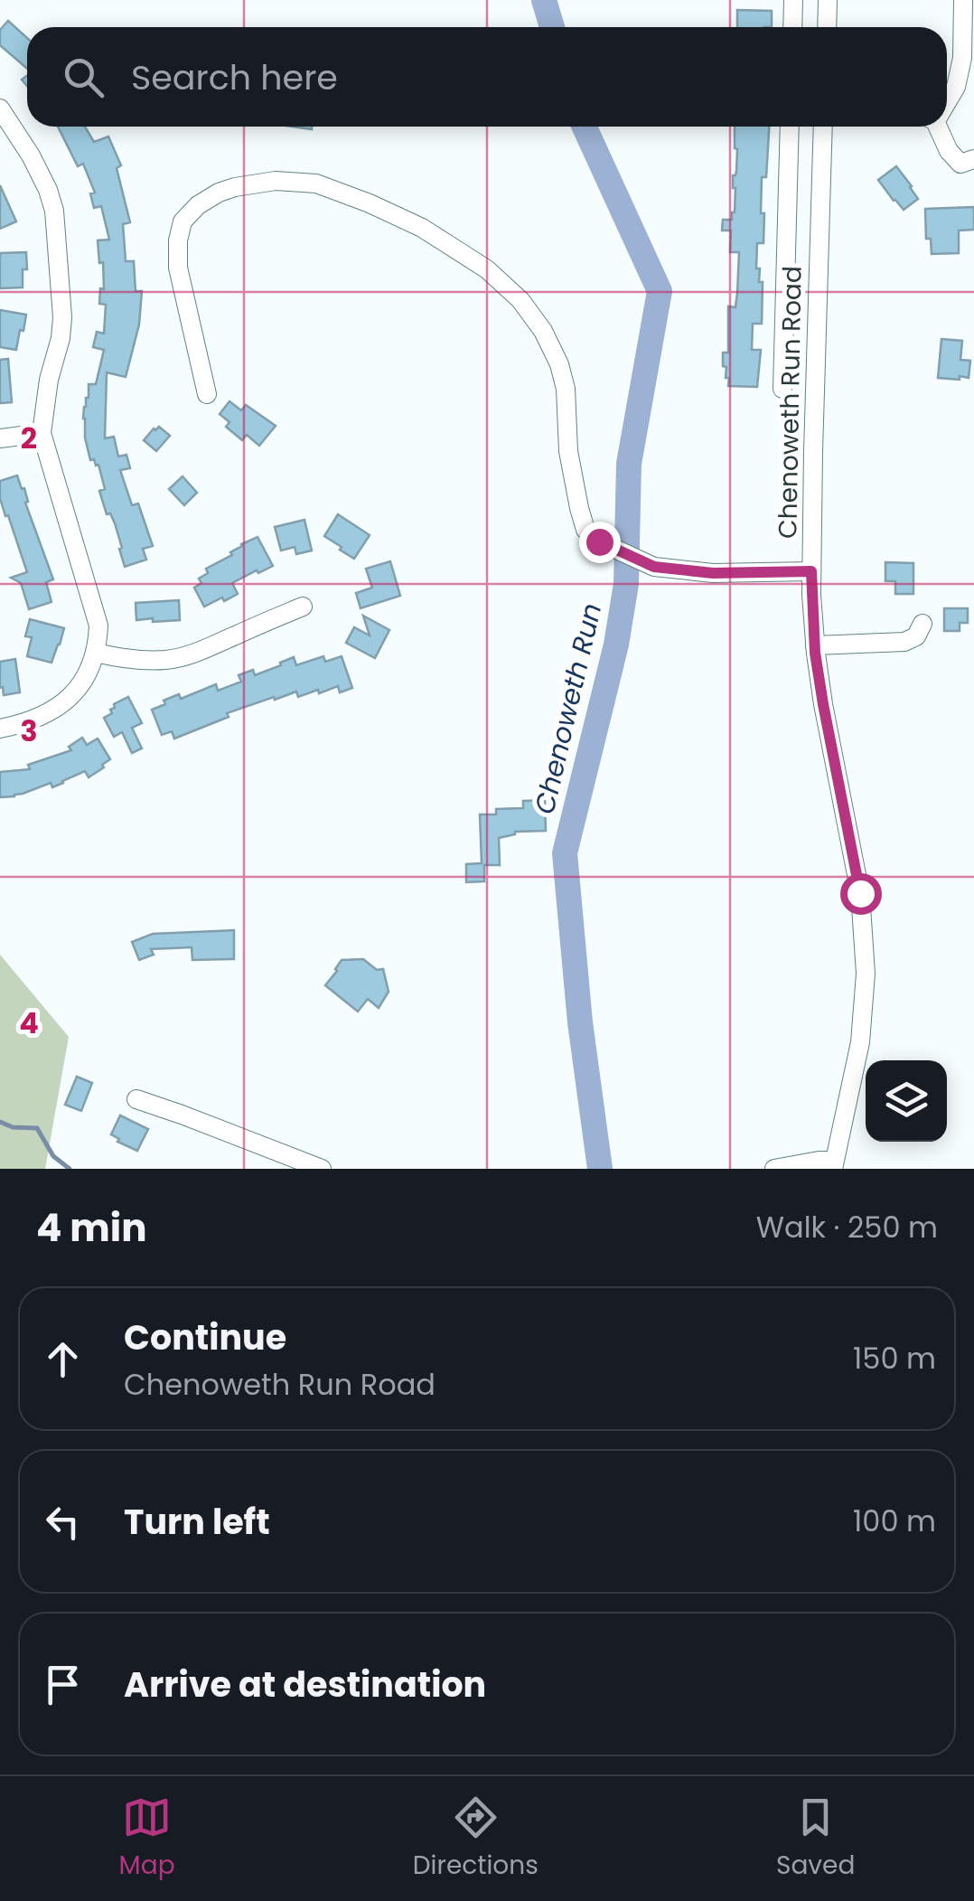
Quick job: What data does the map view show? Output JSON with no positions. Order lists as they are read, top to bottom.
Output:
{
  "streets": {
    "street": ["Chenoweth Run Road"]
  },
  "water": ["Chenoweth Run"],
  "page": {
    "search": "Search here",
    "heading": ["4 min", "Walk · 250 m"],
    "list": [
      ["Continue", "Chenoweth Run Road", "150 m"],
      ["Turn left", "100 m"],
      "Arrive at destination"
    ],
    "nav": ["Map", "Directions", "Saved"]
  },
  "grid": {
    "rows": ["2", "3", "4"]
  }
}
